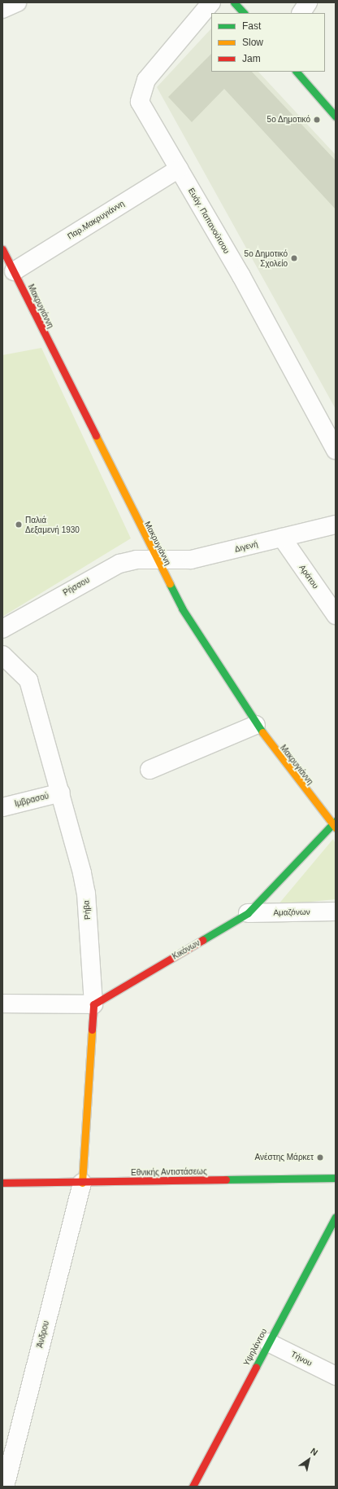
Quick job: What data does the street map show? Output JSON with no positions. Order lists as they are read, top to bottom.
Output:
{
  "streets": {
    "street": [
      "Παρ.Μακρυγιάννη",
      "Ευάγ. Παπανούτσου",
      "Μακρυγιάννη",
      "Διγενή",
      "Αράτου",
      "Ρήσσου",
      "Ιμβρασού",
      "Ρήβα",
      "Αμαζόνων",
      "Κικόνων",
      "Εθνικής Αντιστάσεως",
      "Άνδρου",
      "Υψηλάντου",
      "Τήνου"
    ]
  },
  "crossings": [
    ["Παρ.Μακρυγιάννη", "Ευάγ. Παπανούτσου"],
    ["Παρ.Μακρυγιάννη", "Μακρυγιάννη"],
    ["Μακρυγιάννη", "Διγενή"],
    ["Μακρυγιάννη", "Ρήσσου"],
    ["Μακρυγιάννη", "Κικόνων"],
    ["Διγενή", "Αράτου"],
    ["Διγενή", "Ρήσσου"],
    ["Ιμβρασού", "Ρήβα"],
    ["Ρήβα", "Κικόνων"],
    ["Ρήβα", "Εθνικής Αντιστάσεως"],
    ["Ρήβα", "Άνδρου"],
    ["Αμαζόνων", "Κικόνων"],
    ["Εθνικής Αντιστάσεως", "Άνδρου"],
    ["Υψηλάντου", "Τήνου"]
  ],
  "places": [
    "5ο Δημοτικό",
    "5ο Δημοτικό Σχολείο",
    "Παλιά Δεξαμενή 1930",
    "Ανέστης Μάρκετ"
  ],
  "legend": ["Fast", "Slow", "Jam"],
  "north": "top right"
}
